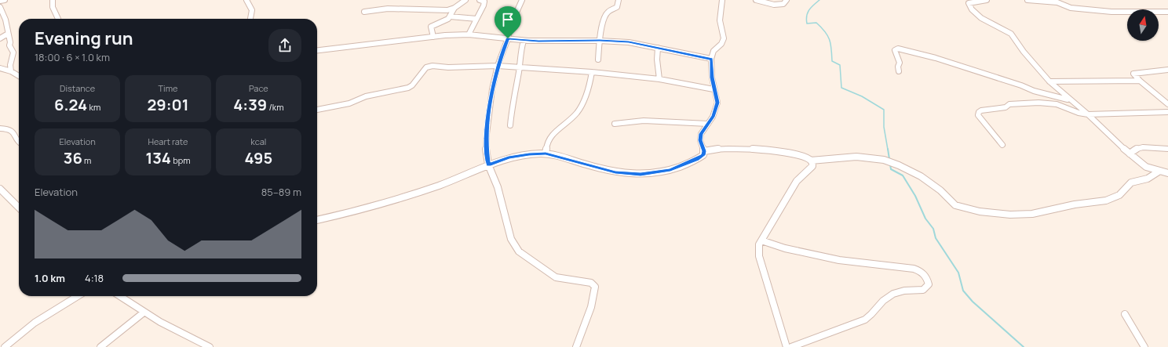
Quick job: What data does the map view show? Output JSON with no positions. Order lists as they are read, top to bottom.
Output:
{
  "north": "top",
  "page": {
    "heading": ["Evening run", "18:00 · 6 × 1.0 km"],
    "stats": [
      ["Distance", "6.24 km"],
      ["Time", "29:01"],
      ["Pace", "4:39 /km"],
      ["Elevation", "36 m"],
      ["Heart rate", "134 bpm"],
      ["kcal", "495"]
    ],
    "chart": ["Elevation", "85–89 m"],
    "list": [
      {
        "name": "1.0 km",
        "note": "4:18"
      }
    ]
  }
}
